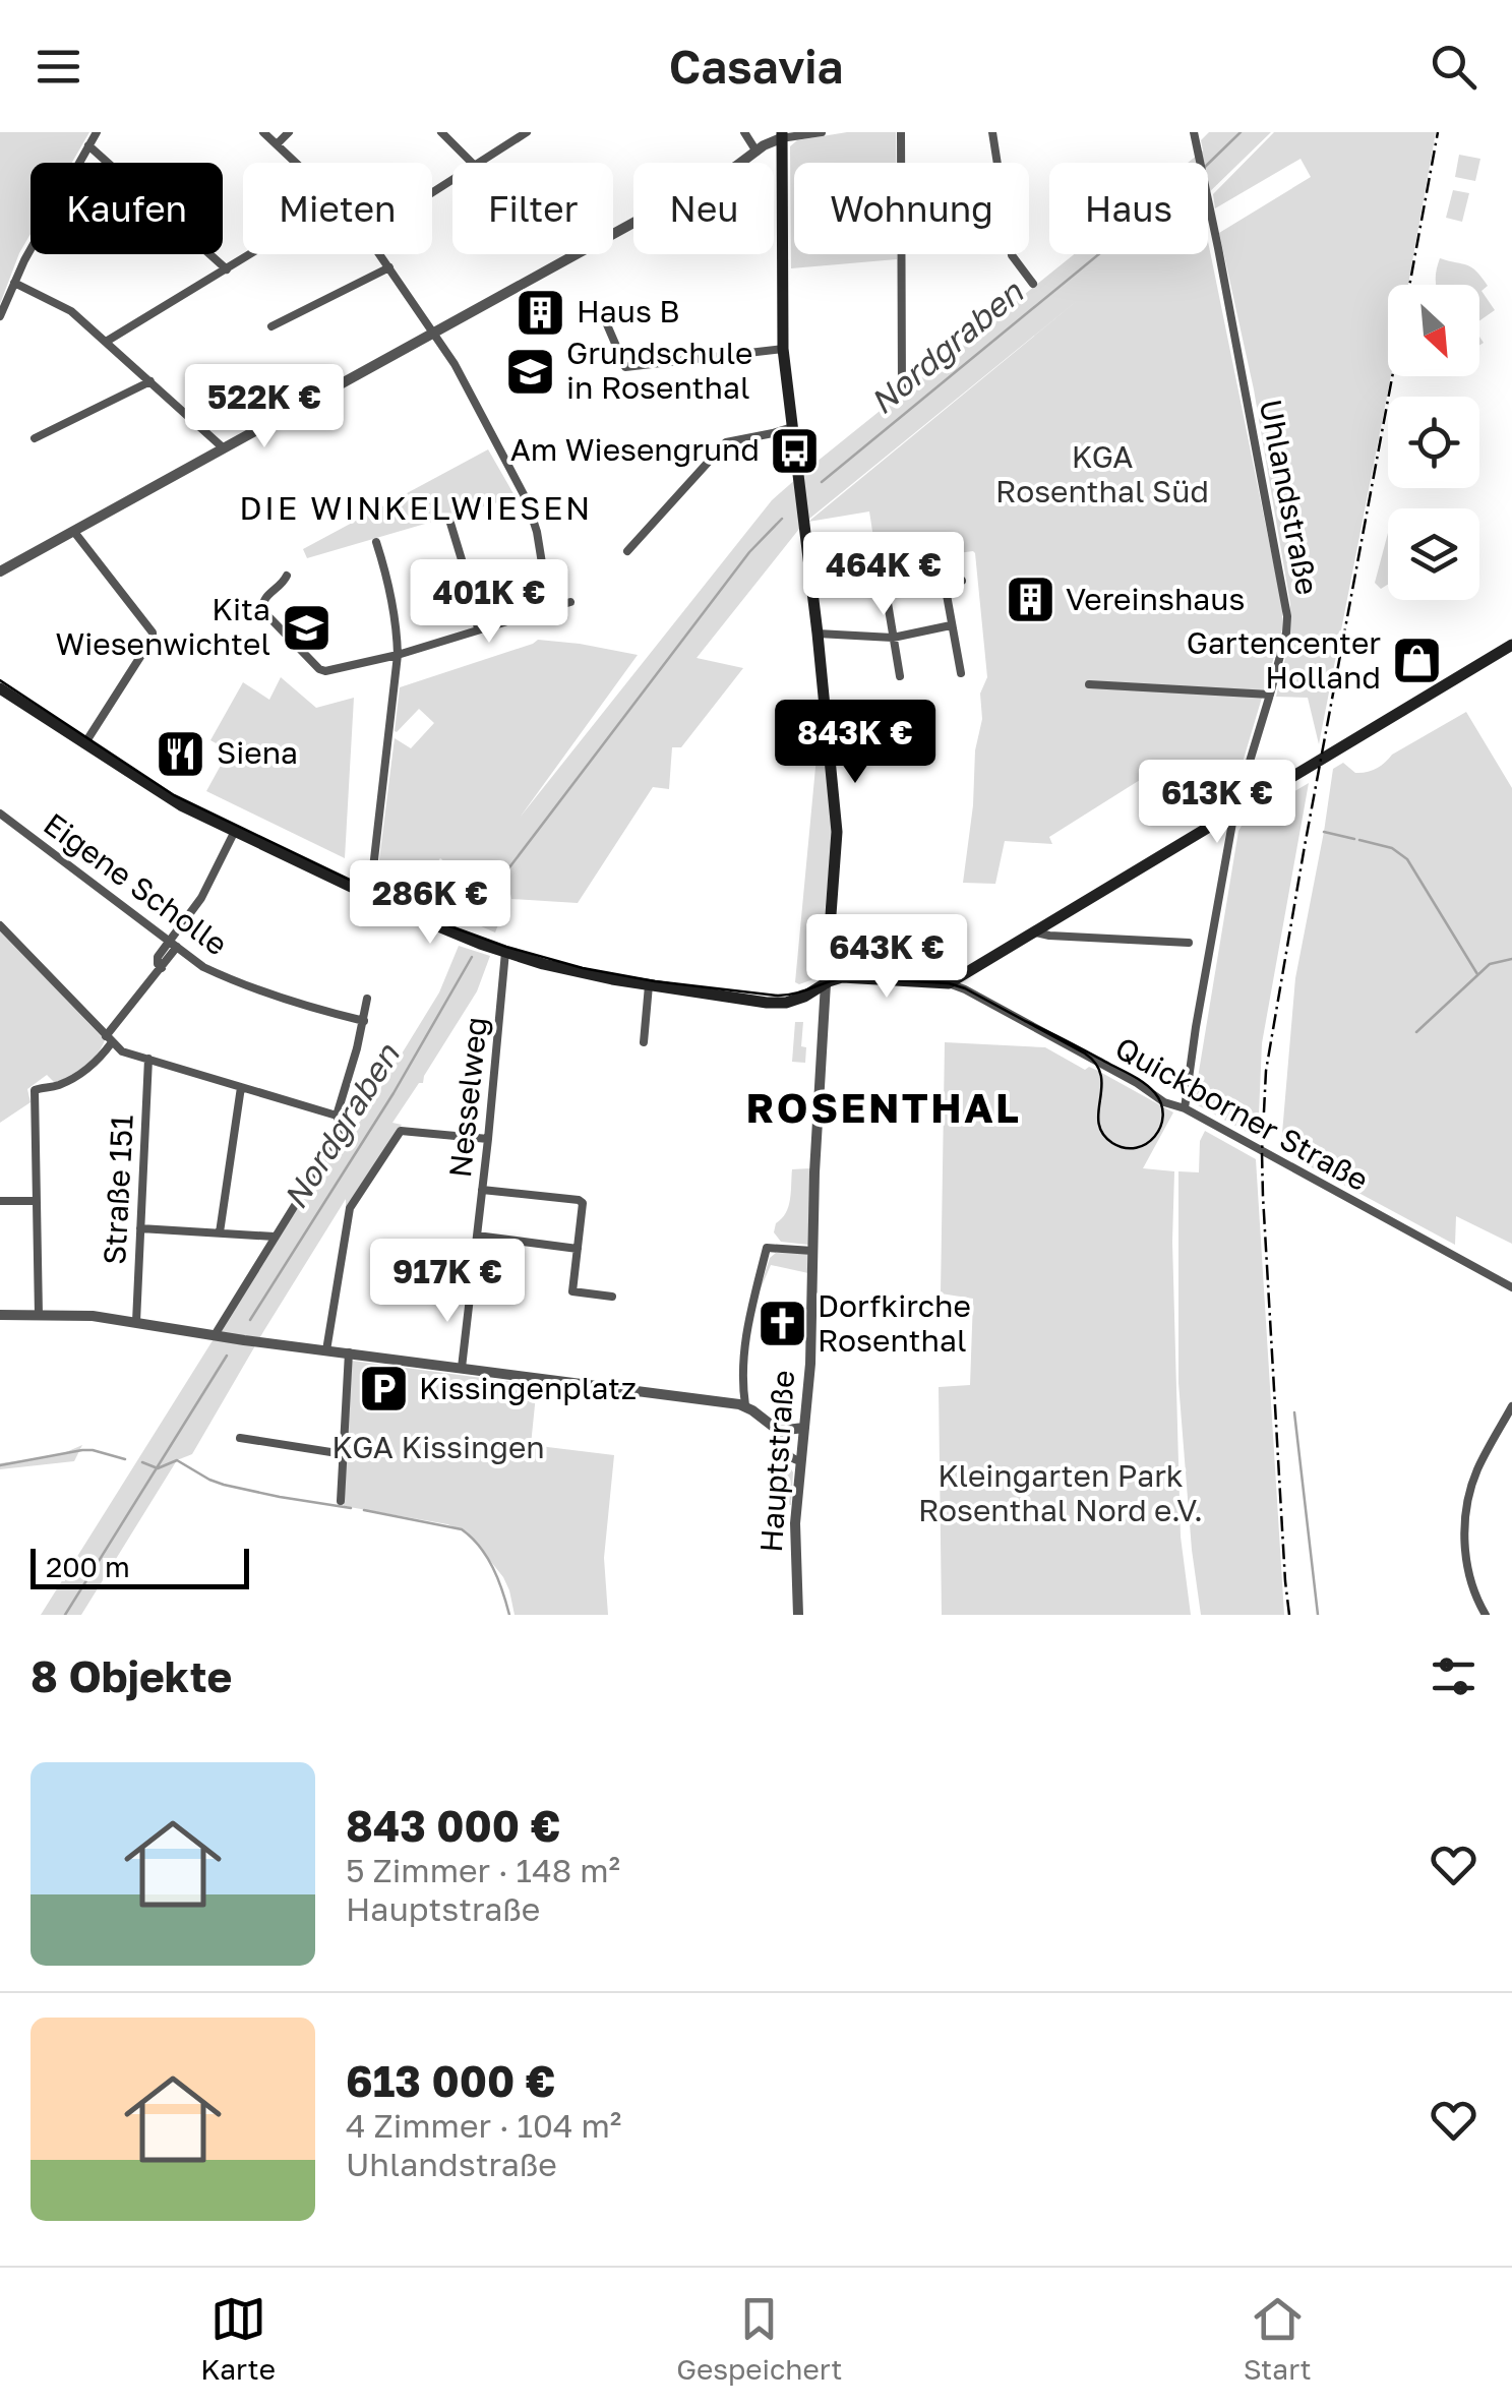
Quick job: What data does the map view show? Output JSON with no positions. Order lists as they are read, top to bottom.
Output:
{
  "streets": {
    "main road": ["Hauptstraße"],
    "street": [
      "Uhlandstraße",
      "Eigene Scholle",
      "Nesselweg",
      "Quickborner Straße",
      "Straße 151"
    ]
  },
  "crossings": [
    ["Uhlandstraße", "Quickborner Straße"]
  ],
  "districts": ["DIE WINKELWIESEN", "ROSENTHAL"],
  "water": ["Nordgraben"],
  "parks": ["KGA Rosenthal Süd", "KGA Kissingen", "Kleingarten Park Rosenthal Nord e.V."],
  "places": {
    "building": ["Haus B", "Vereinshaus"],
    "school or university": ["Grundschule in Rosenthal", "Kita Wiesenwichtel"],
    "bus stop": ["Am Wiesengrund"],
    "shop": ["Gartencenter Holland"],
    "restaurant": ["Siena"],
    "church": ["Dorfkirche Rosenthal"],
    "parking": ["Kissingenplatz"]
  },
  "scale_bar": "200 m",
  "north": "bottom right",
  "page": {
    "header": "Casavia",
    "chip": [
      "Kaufen",
      "Mieten",
      "Filter",
      "Neu",
      "Wohnung",
      "Haus"
    ],
    "price": [
      "522K €",
      "464K €",
      "401K €",
      "843K €",
      "613K €",
      "286K €",
      "643K €",
      "917K €"
    ],
    "scale": "200 m",
    "heading": "8 Objekte",
    "list": [
      {
        "name": "843 000 €",
        "note": "5 Zimmer · 148 m² · Hauptstraße"
      },
      {
        "name": "613 000 €",
        "note": "4 Zimmer · 104 m² · Uhlandstraße"
      }
    ],
    "tabs": ["Karte", "Gespeichert", "Start"]
  }
}
